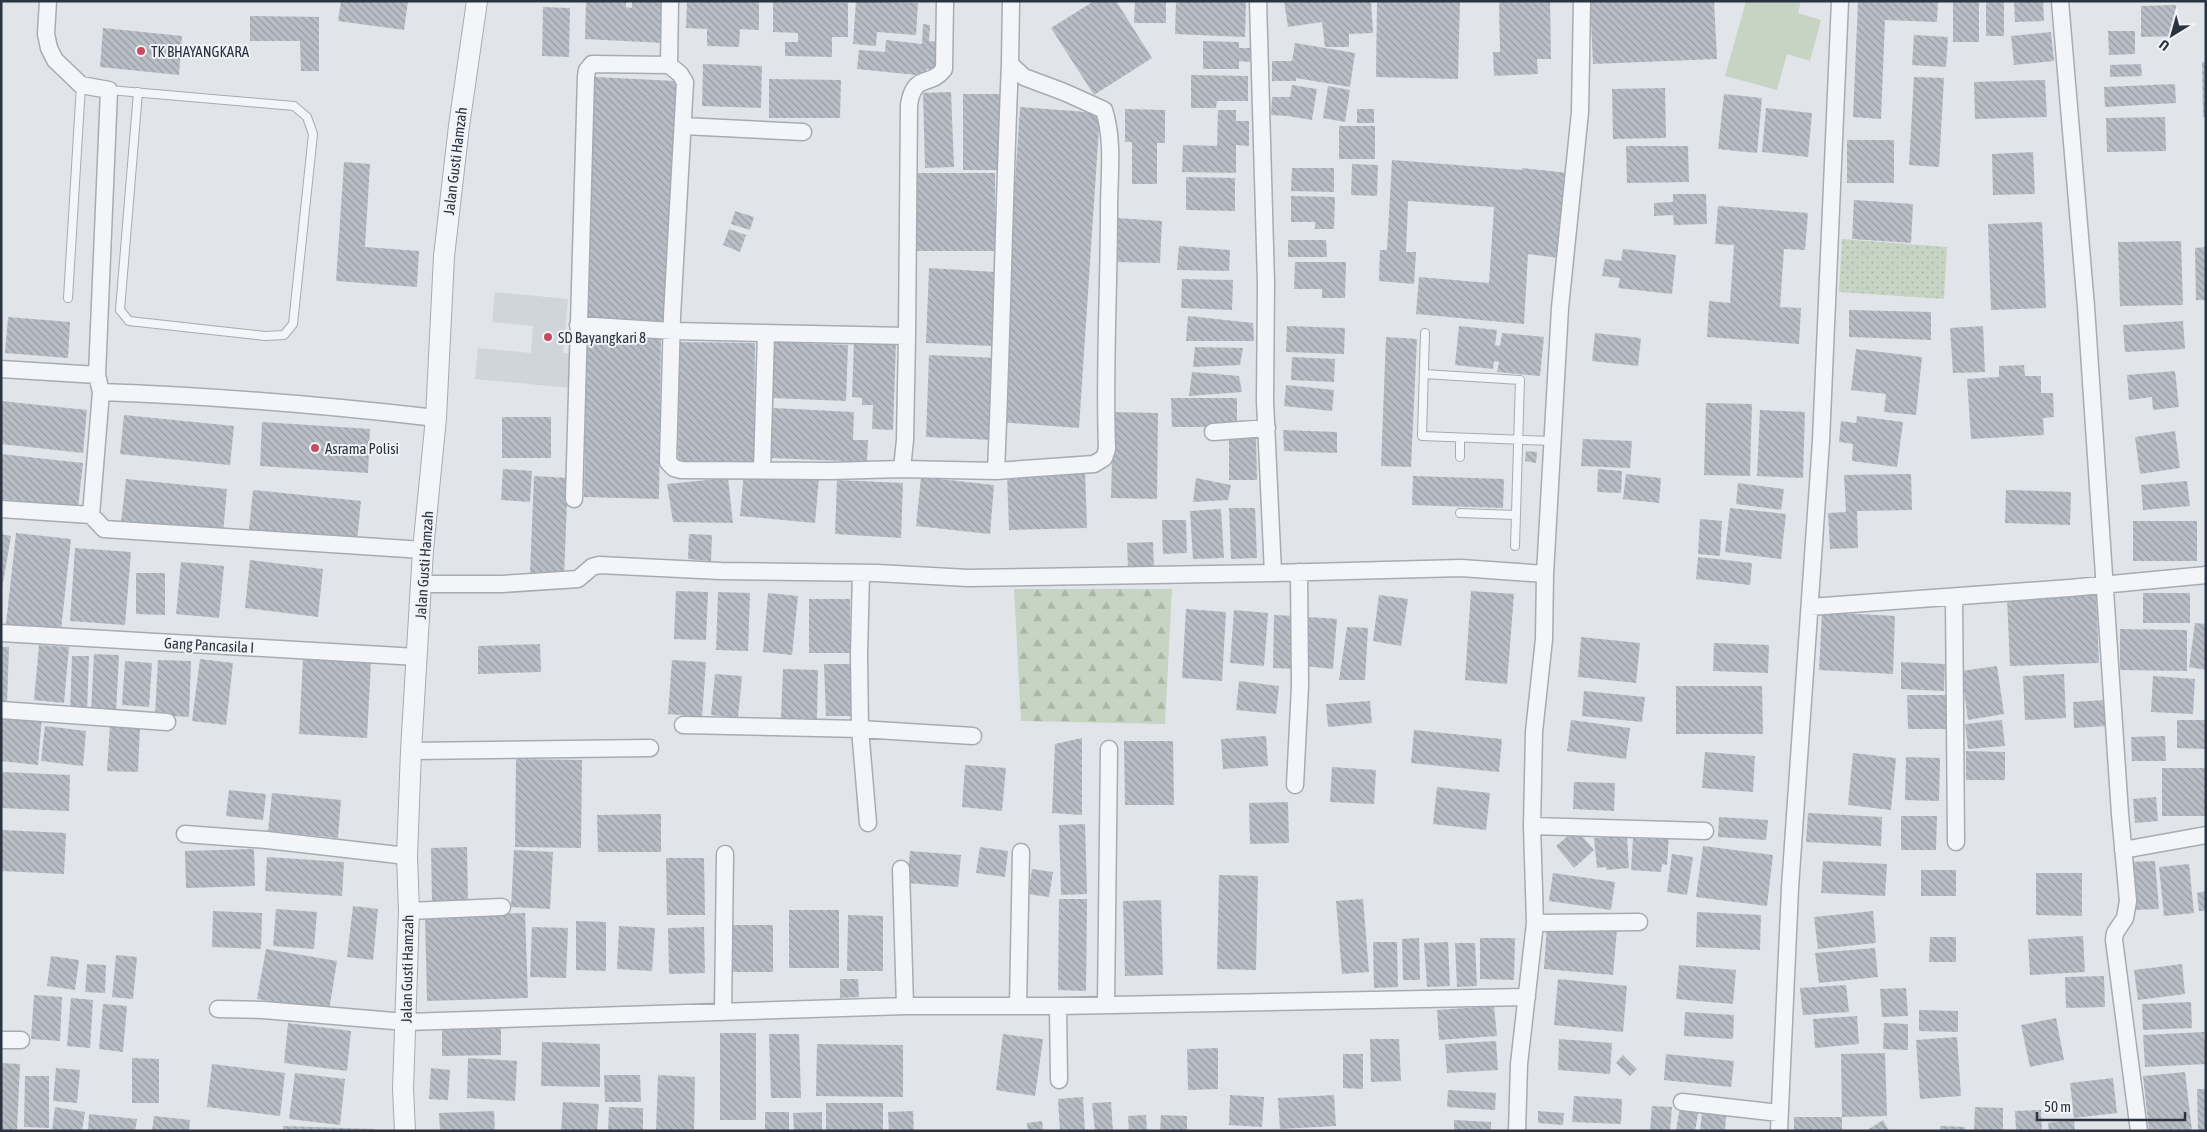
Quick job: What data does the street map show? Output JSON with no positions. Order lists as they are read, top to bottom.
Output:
{
  "streets": {
    "street": ["Jalan Gusti Hamzah", "Gang Pancasila I"]
  },
  "crossings": [
    ["Jalan Gusti Hamzah", "Gang Pancasila I"]
  ],
  "places": ["TK BHAYANGKARA", "SD Bayangkari 8", "Asrama Polisi"],
  "scale_bar": "50 m",
  "north": "bottom left"
}
